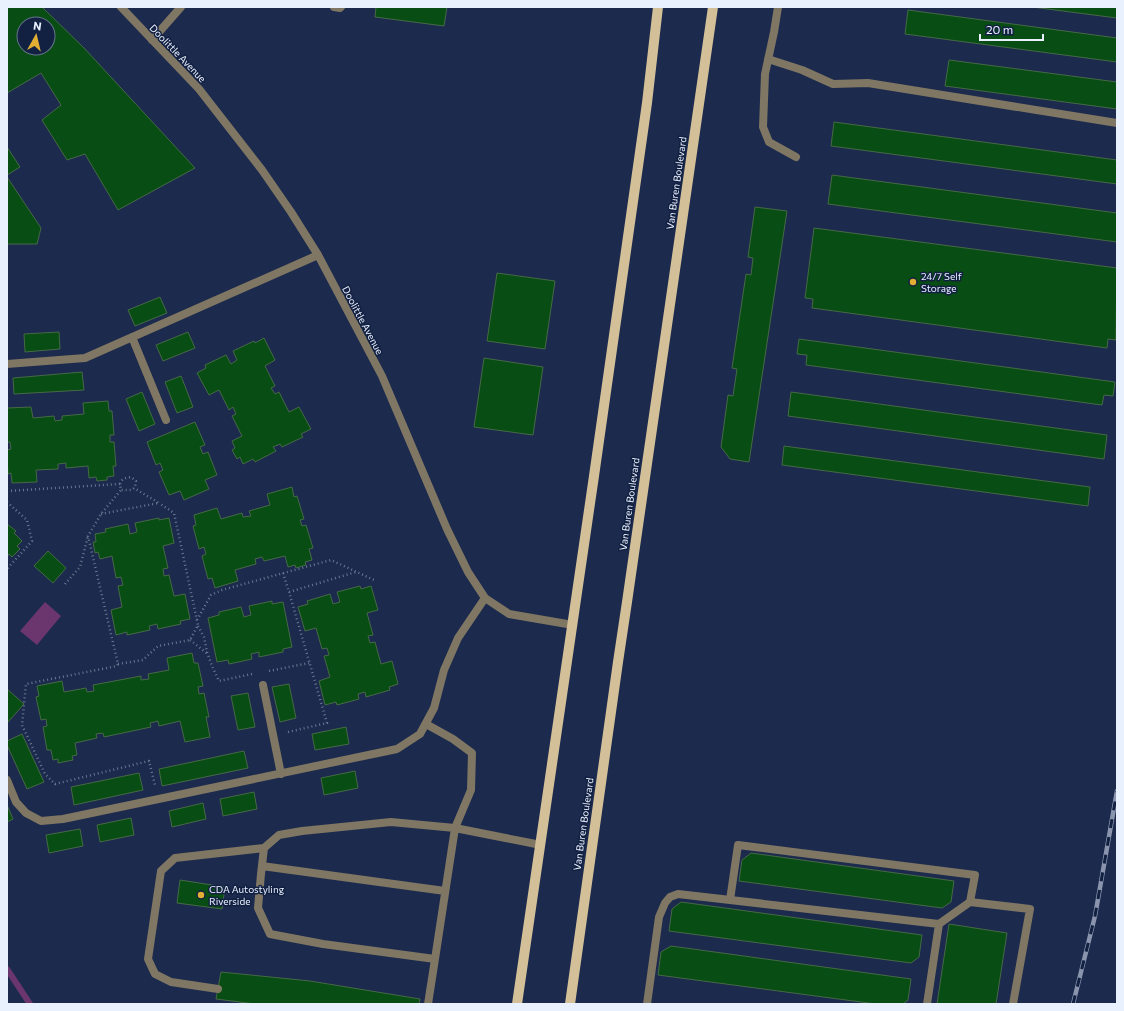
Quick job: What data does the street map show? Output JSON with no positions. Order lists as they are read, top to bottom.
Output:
{
  "streets": {
    "main road": ["Van Buren Boulevard"],
    "street": ["Doolittle Avenue"]
  },
  "places": ["24/7 Self Storage", "CDA Autostyling Riverside"],
  "scale_bar": "20 m",
  "north": "top"
}
